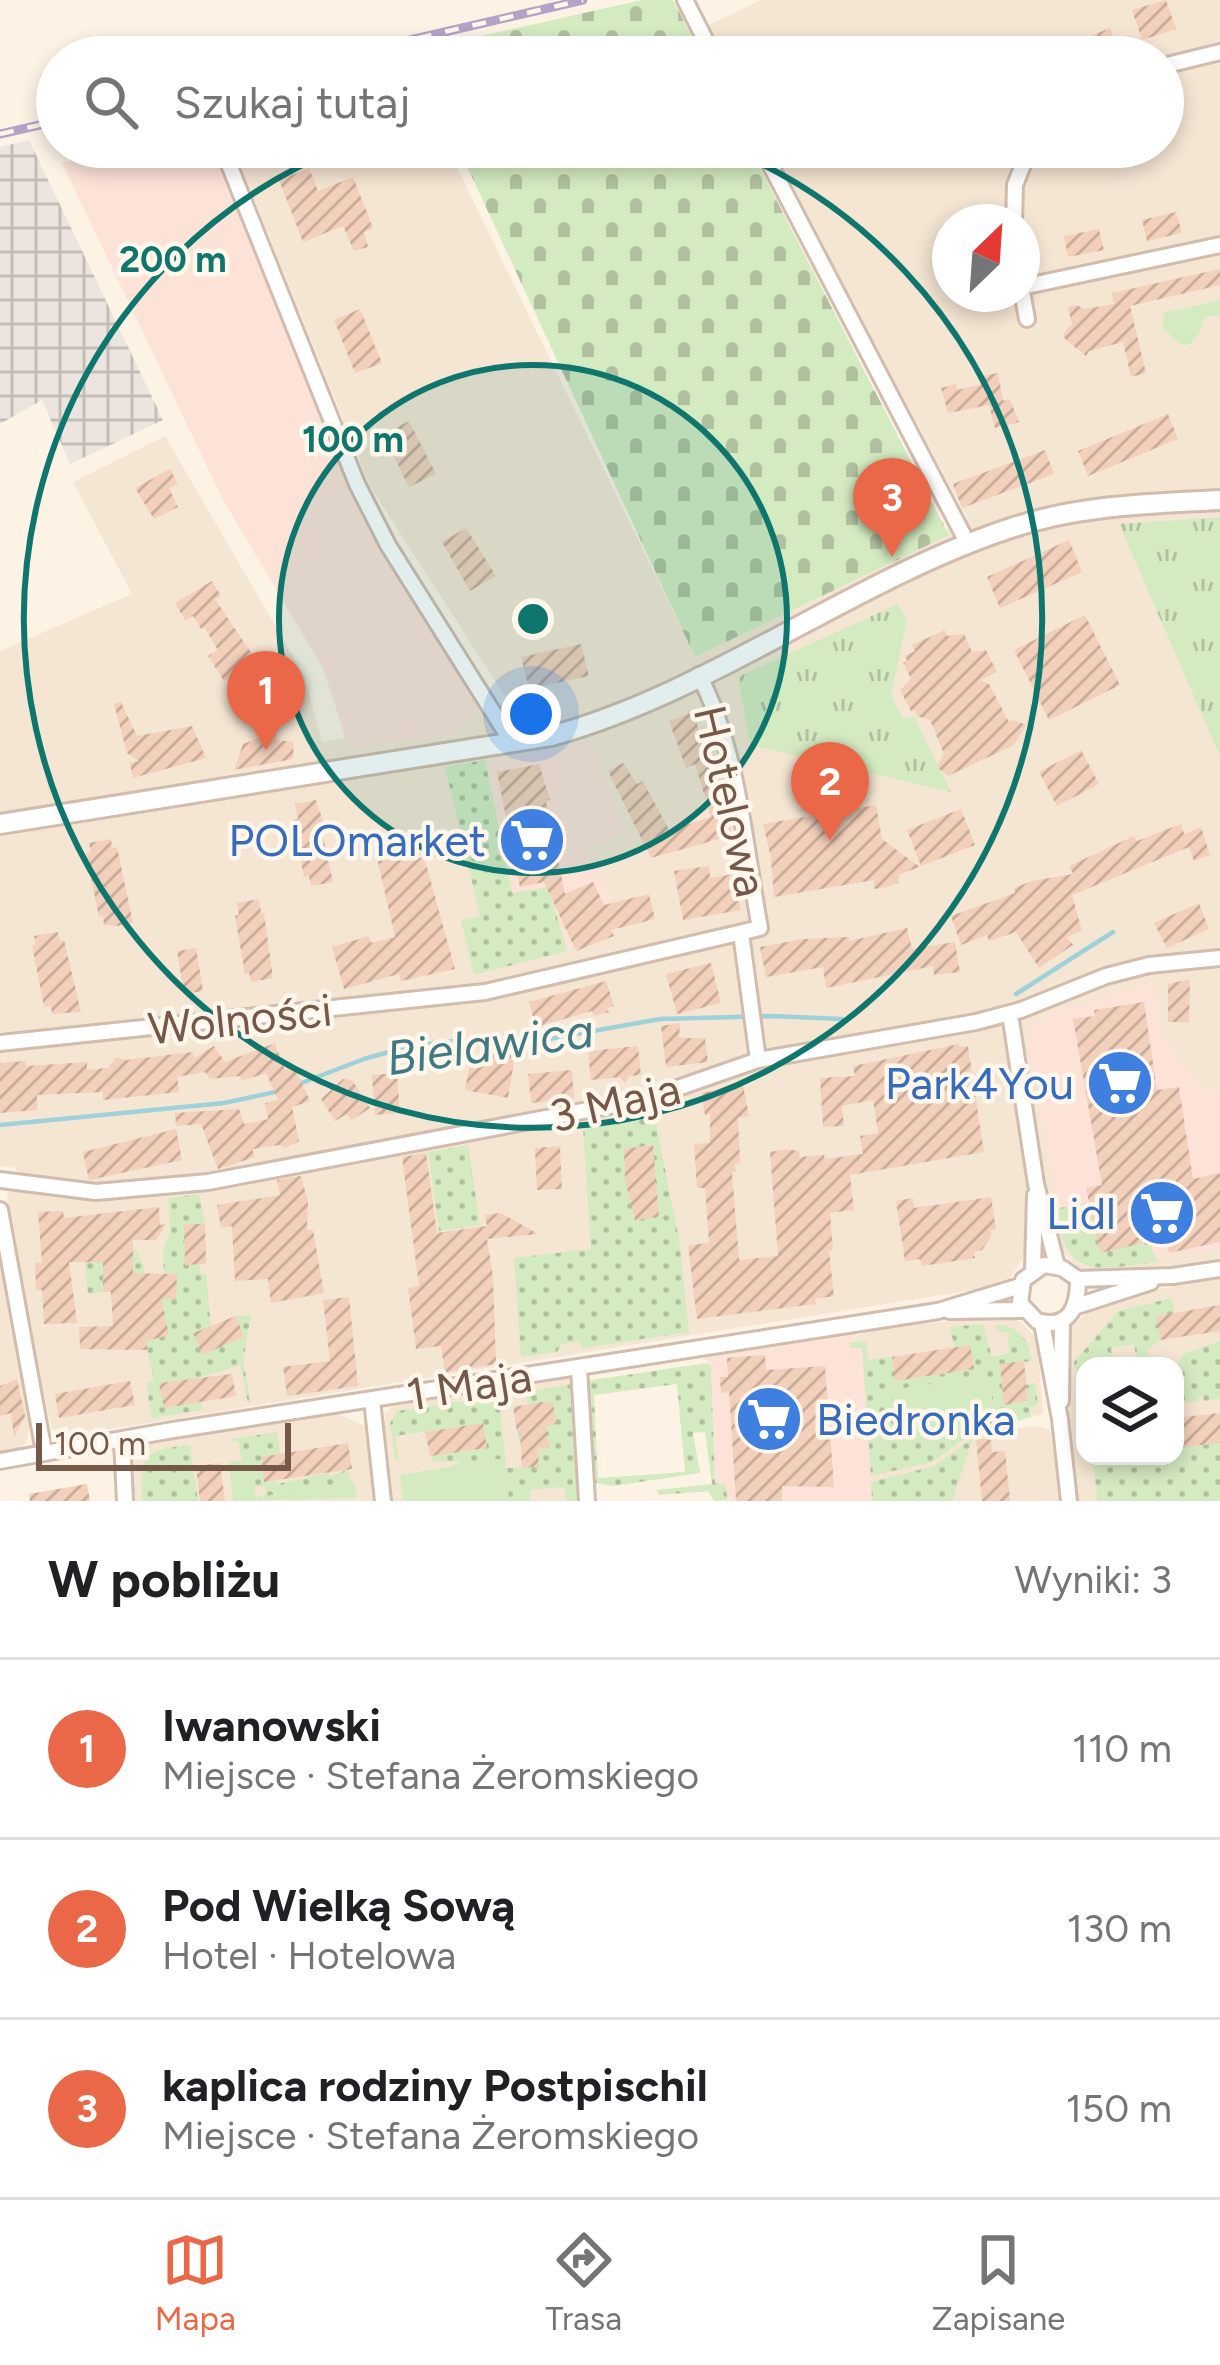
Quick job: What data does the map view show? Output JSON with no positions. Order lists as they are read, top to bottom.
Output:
{
  "streets": {
    "street": [
      "Hotelowa",
      "Wolności",
      "3 Maja",
      "1 Maja"
    ]
  },
  "crossings": [
    ["Hotelowa", "Wolności"],
    ["Hotelowa", "3 Maja"]
  ],
  "water": ["Bielawica"],
  "places": {
    "supermarket": [
      "POLOmarket",
      "Park4You",
      "Lidl",
      "Biedronka"
    ]
  },
  "scale_bar": "100 m",
  "north": "top right",
  "page": {
    "search": "Szukaj tutaj",
    "pins": ["3", "1", "2"],
    "scale": "100 m",
    "heading": ["W pobliżu", "Wyniki: 3"],
    "list": [
      {
        "mark": "1",
        "name": "Iwanowski",
        "note": "Miejsce · Stefana Żeromskiego",
        "value": "110 m"
      },
      {
        "mark": "2",
        "name": "Pod Wielką Sową",
        "note": "Hotel · Hotelowa",
        "value": "130 m"
      },
      {
        "mark": "3",
        "name": "kaplica rodziny Postpischil",
        "note": "Miejsce · Stefana Żeromskiego",
        "value": "150 m"
      }
    ],
    "nav": ["Mapa", "Trasa", "Zapisane"]
  },
  "rings": ["200 m", "100 m"]
}
